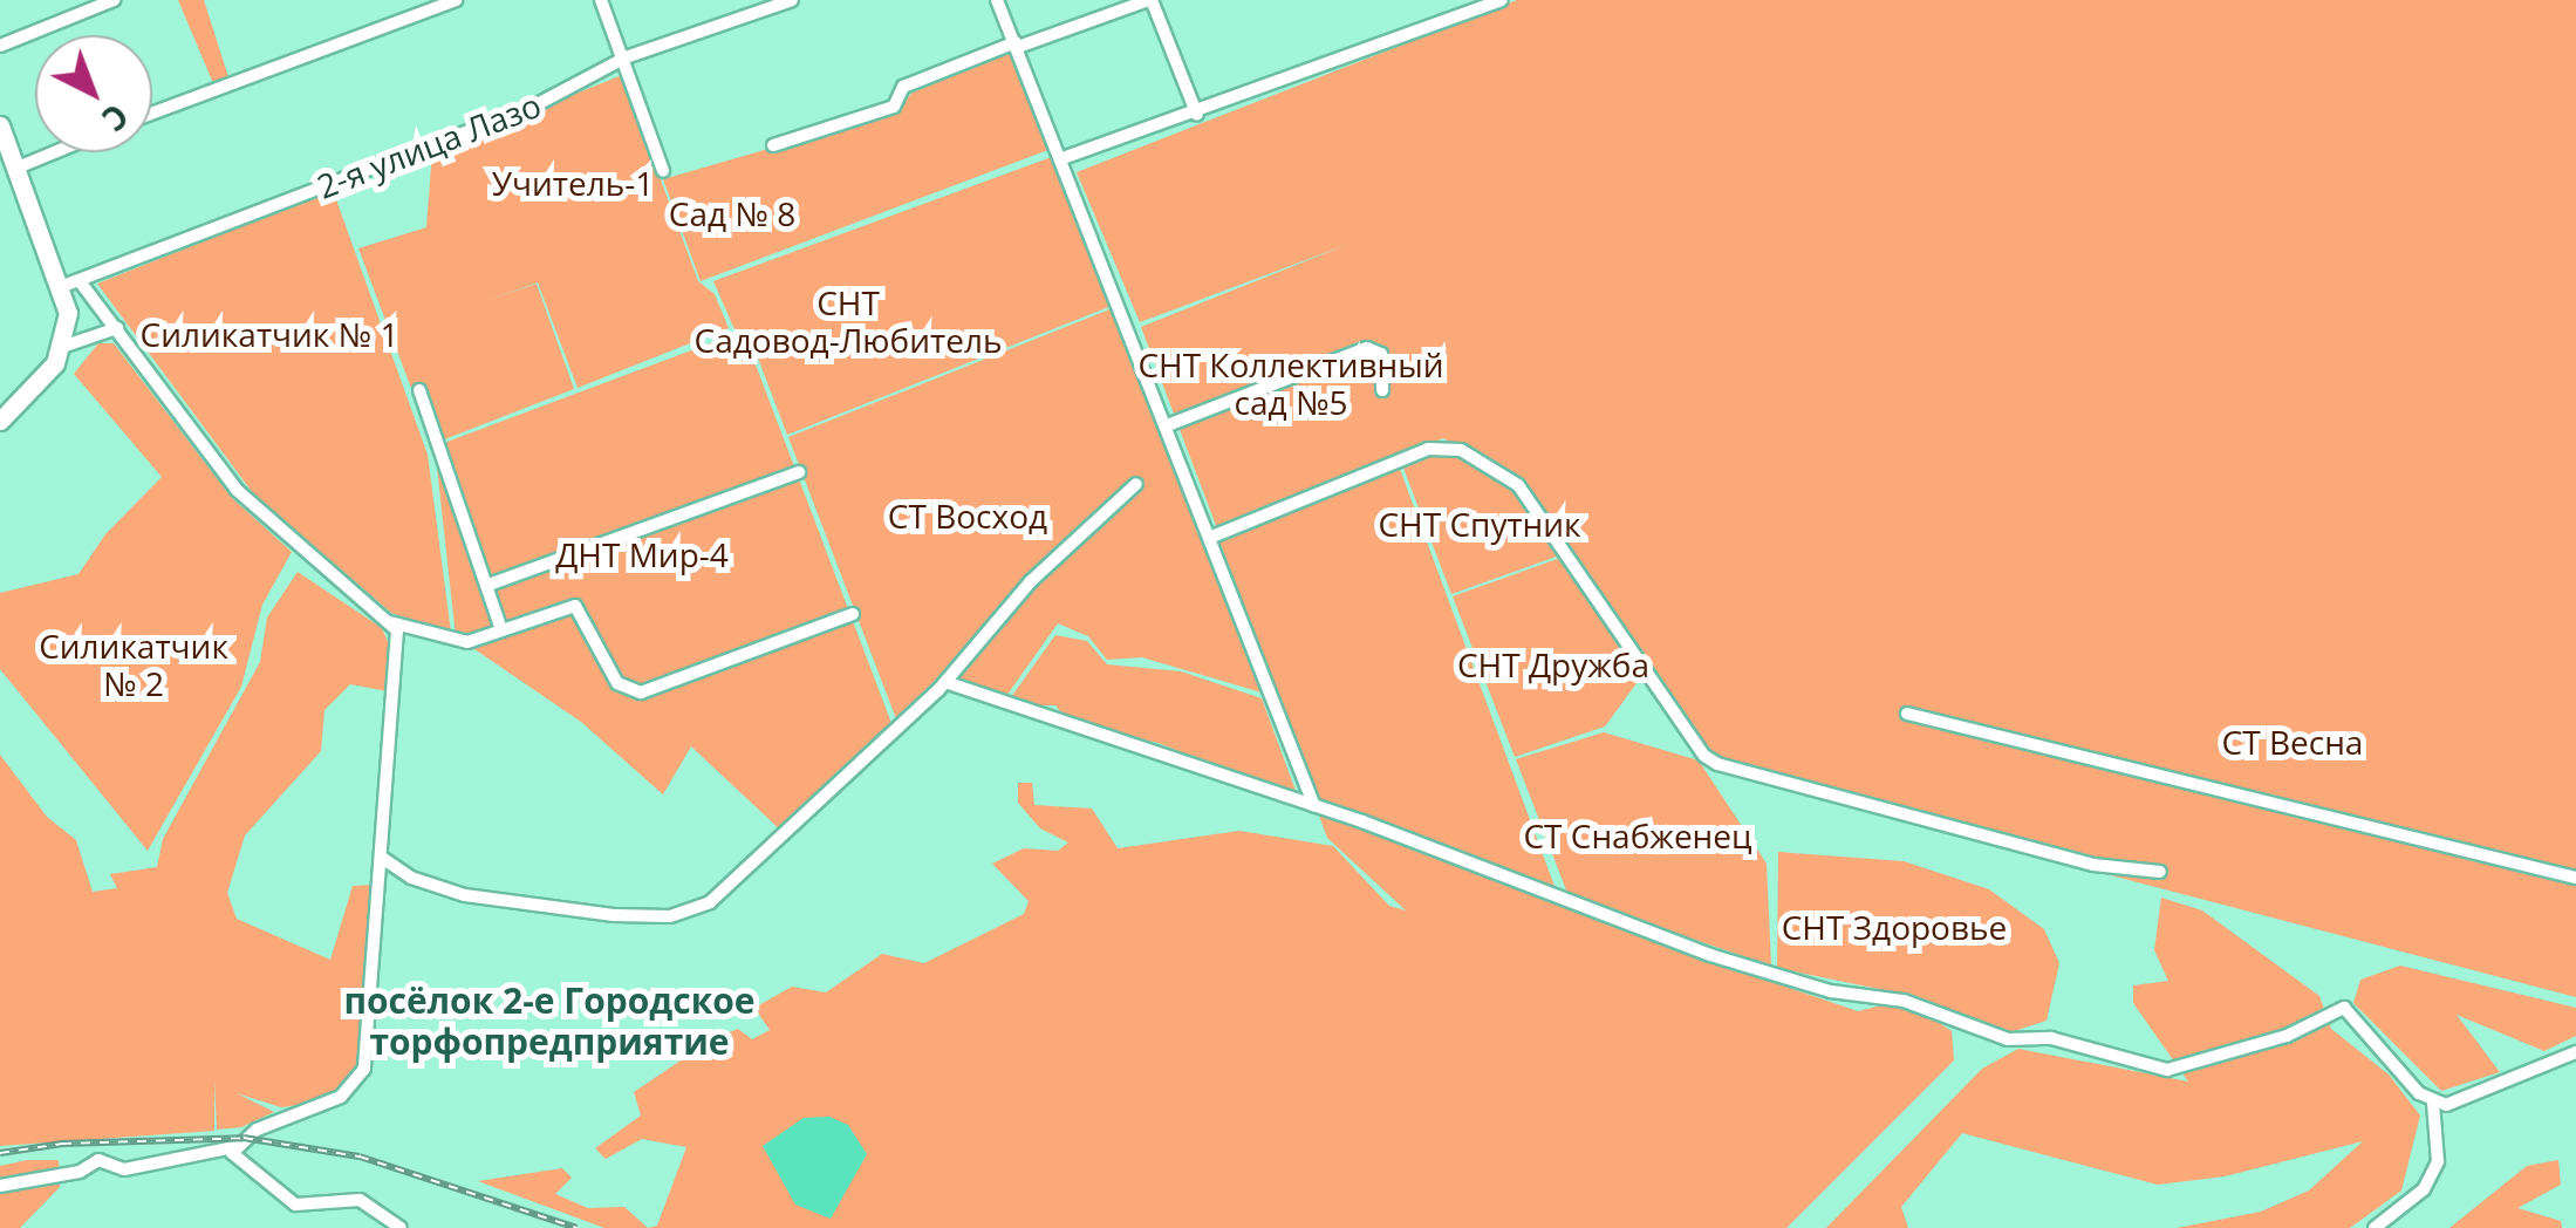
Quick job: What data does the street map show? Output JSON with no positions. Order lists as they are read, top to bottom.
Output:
{
  "streets": {
    "street": ["2-я улица Лазо"]
  },
  "districts": ["посёлок 2-е Городское торфопредприятие"],
  "parks": [
    "Учитель-1",
    "Сад № 8",
    "СНТ Садовод-Любитель",
    "Силикатчик № 1",
    "СНТ Коллективный сад №5",
    "СТ Восход",
    "СНТ Спутник",
    "ДНТ Мир-4",
    "Силикатчик № 2",
    "СНТ Дружба",
    "СТ Весна",
    "СТ Снабженец",
    "СНТ Здоровье"
  ],
  "north": "bottom right"
}
